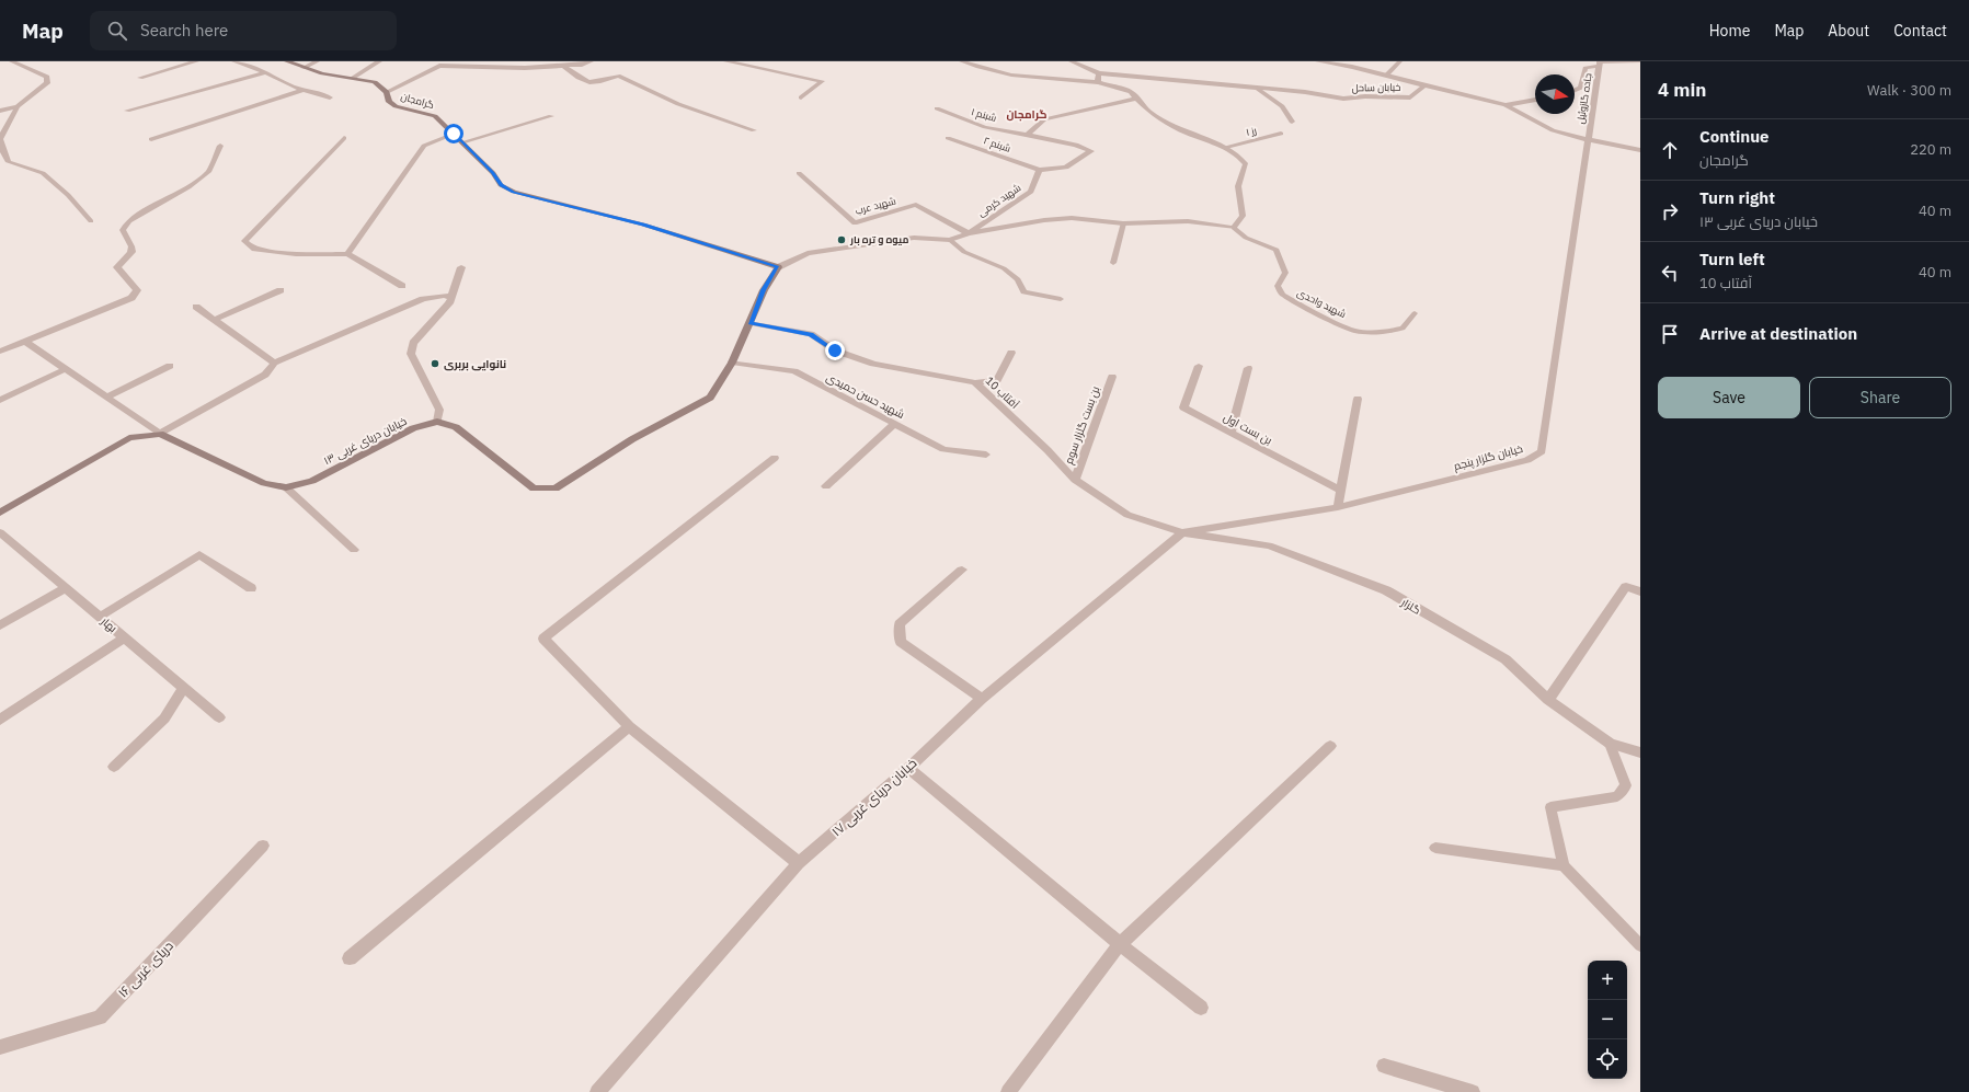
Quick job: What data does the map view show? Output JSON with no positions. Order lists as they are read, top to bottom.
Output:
{
  "streets": {
    "street": [
      "خیابان ساحل",
      "جاده گازوئیل",
      "گرامجان",
      "شبنم ۱",
      "شبنم ۲",
      "شهید کرمی",
      "شهید عرب",
      "آفتاب 10",
      "شهید حسن حمیدی",
      "بن بست گلزار سوم",
      "بن بست اول",
      "خیابان دریای غربی ۱۳",
      "خیابان گلزار پنجم",
      "گلزار",
      "بهار",
      "خیابان دریای غربی ۱۷",
      "دریای غربی ۱۶"
    ],
    "lane": ["رز ۱", "شهید واحدی"]
  },
  "crossings": [
    ["جاده گازوئیل", "خیابان گلزار پنجم"],
    ["شبنم ۲", "شهید کرمی"],
    ["شهید کرمی", "شهید عرب"],
    ["آفتاب 10", "بن بست گلزار سوم"],
    ["آفتاب 10", "خیابان گلزار پنجم"],
    ["آفتاب 10", "گلزار"],
    ["آفتاب 10", "خیابان دریای غربی ۱۷"],
    ["خیابان گلزار پنجم", "گلزار"],
    ["خیابان گلزار پنجم", "خیابان دریای غربی ۱۷"],
    ["گلزار", "خیابان دریای غربی ۱۷"]
  ],
  "districts": ["گرامجان"],
  "places": ["میوه و تره بار", "نانوایی بربری"],
  "north": "right",
  "page": {
    "header": "Map",
    "search": "Search here",
    "nav": [
      "Home",
      "Map",
      "About",
      "Contact"
    ],
    "heading": ["4 min", "Walk · 300 m"],
    "list": [
      ["Continue", "گرامجان", "220 m"],
      ["Turn right", "خیابان دریای غربی ۱۳", "40 m"],
      ["Turn left", "آفتاب 10", "40 m"],
      "Arrive at destination"
    ],
    "buttons": ["Save", "Share"],
    "map_buttons": ["+", "−"]
  }
}
